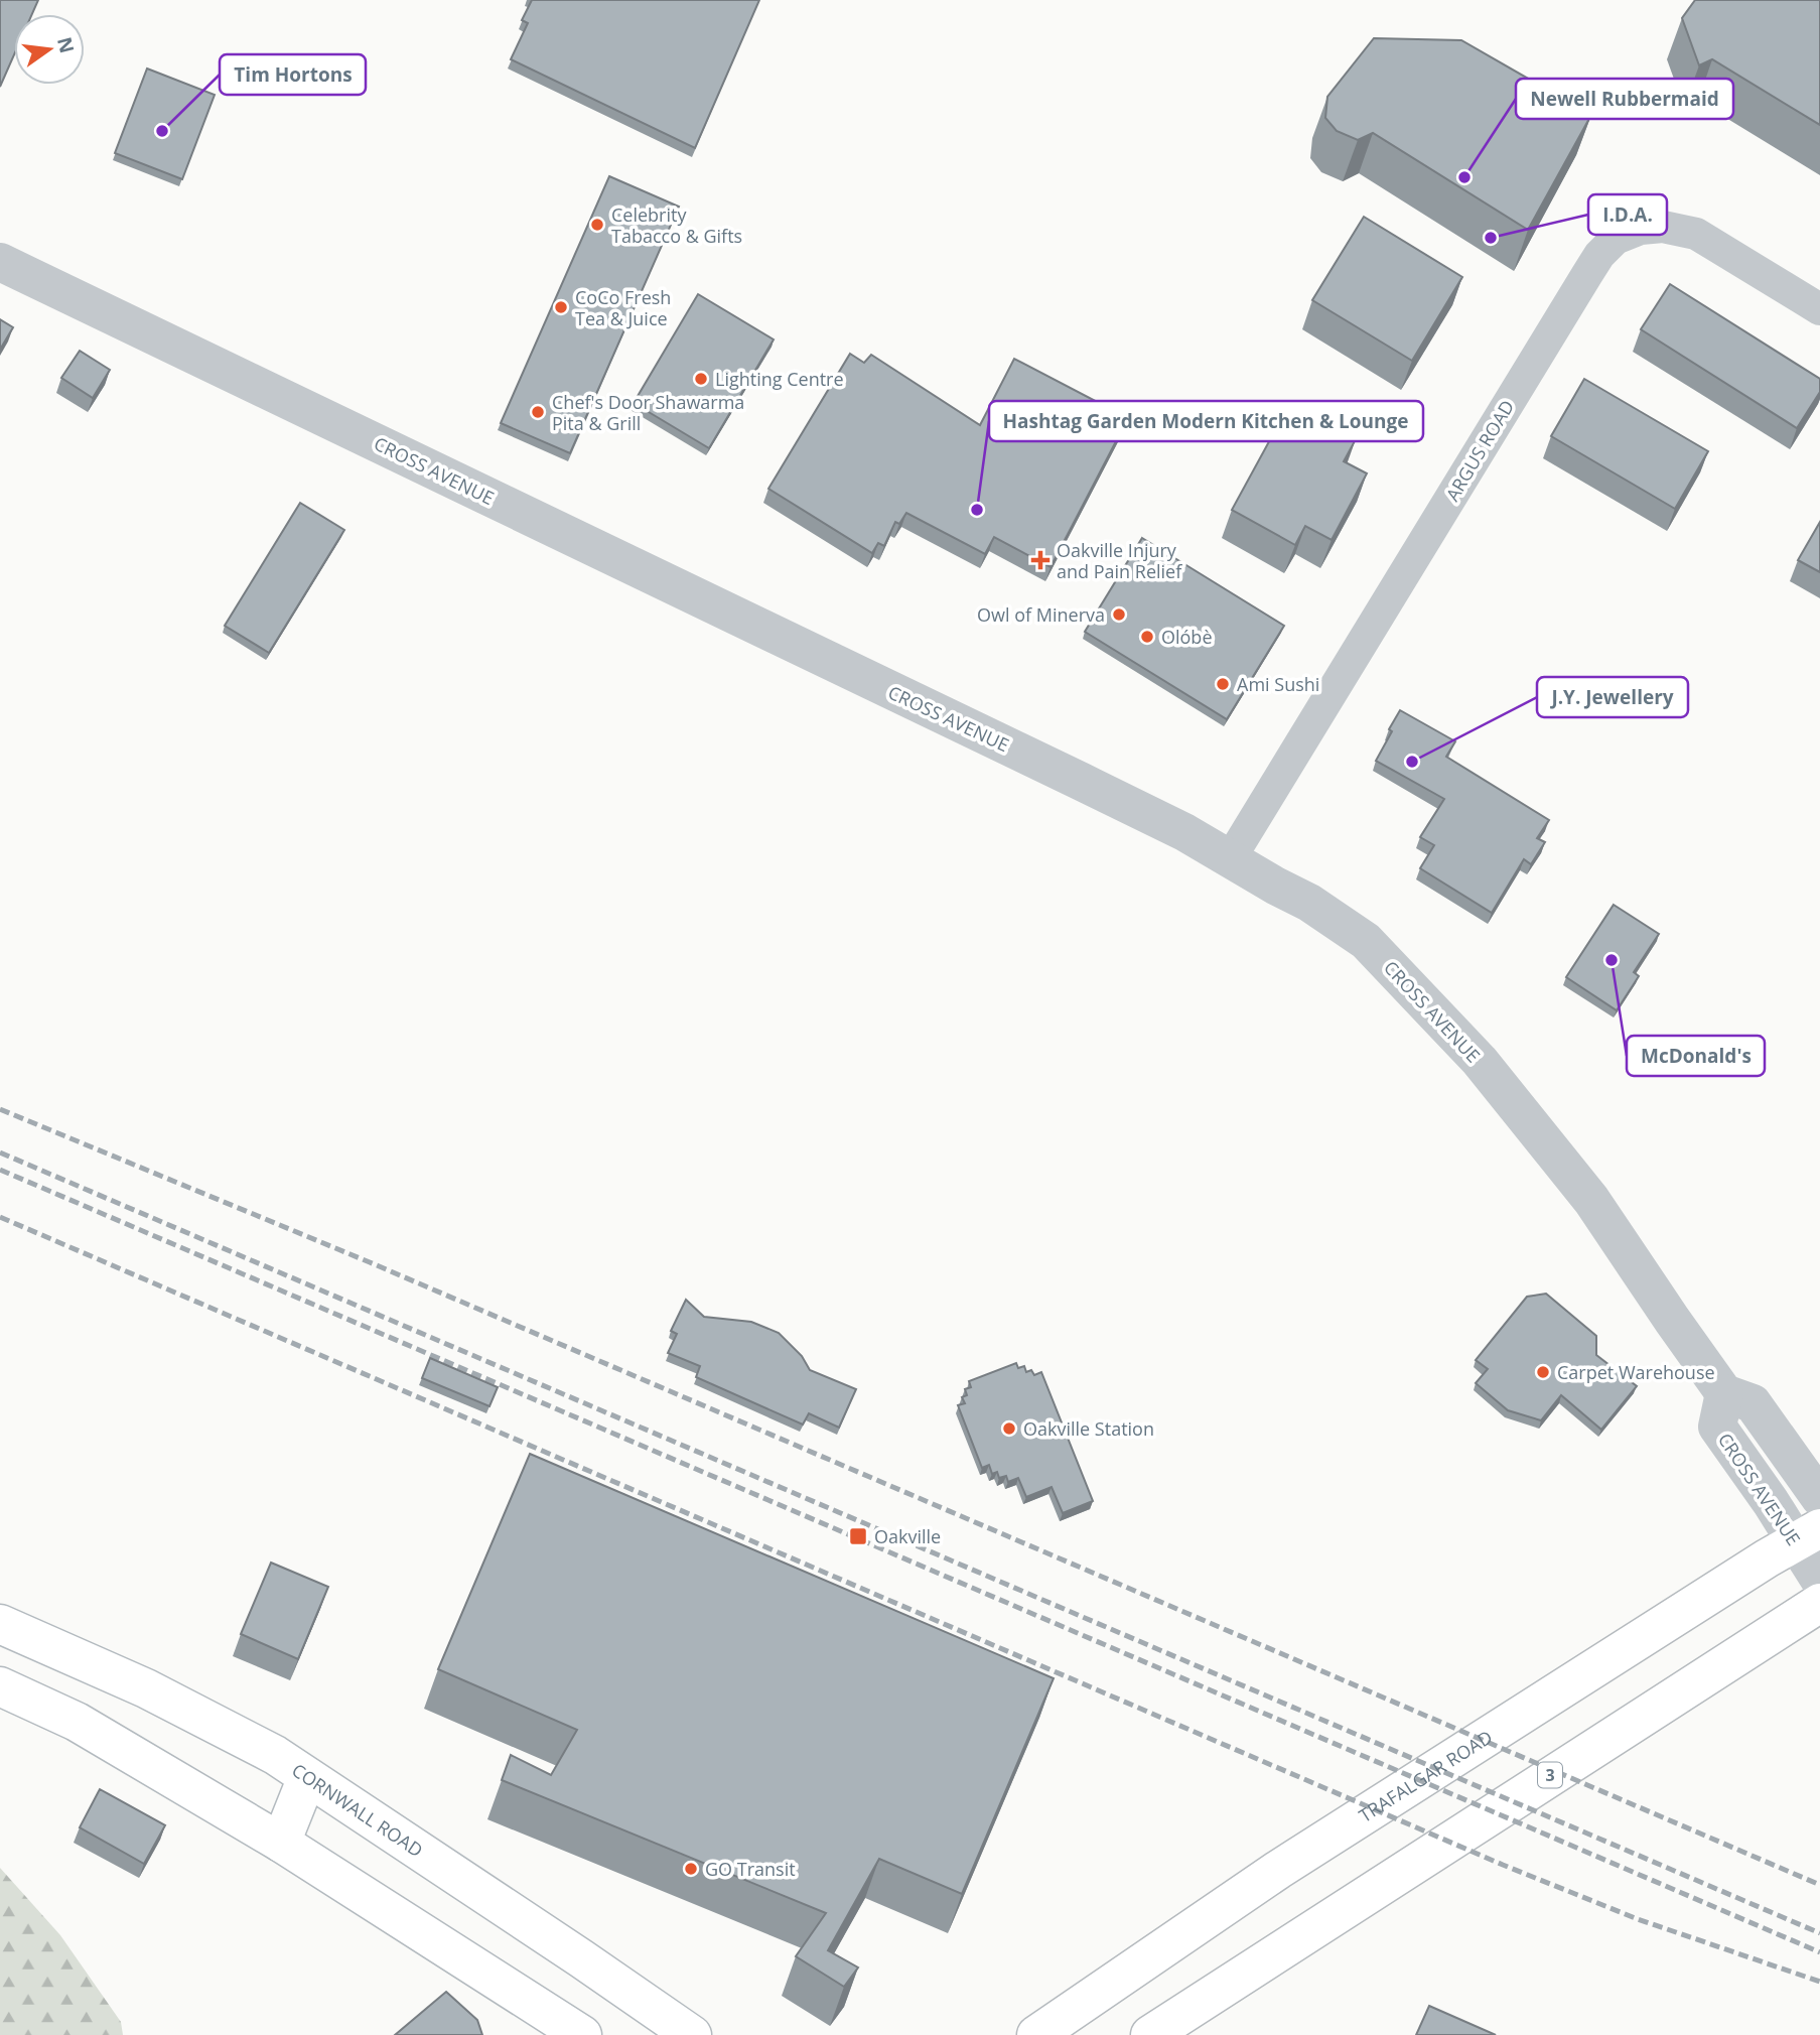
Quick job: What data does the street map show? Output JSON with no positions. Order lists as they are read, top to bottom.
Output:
{
  "streets": {
    "main road": ["3", "TRAFALGAR ROAD", "CORNWALL ROAD"],
    "street": ["ARGUS ROAD", "CROSS AVENUE"]
  },
  "crossings": [
    ["ARGUS ROAD", "CROSS AVENUE"],
    ["CROSS AVENUE", "TRAFALGAR ROAD"]
  ],
  "places": {
    "other": [
      "Tim Hortons",
      "Newell Rubbermaid",
      "Celebrity Tabacco & Gifts",
      "I.D.A.",
      "CoCo Fresh Tea & Juice",
      "Lighting Centre",
      "Chef's Door Shawarma Pita & Grill",
      "Hashtag Garden Modern Kitchen & Lounge",
      "Owl of Minerva",
      "Olóbè",
      "Ami Sushi",
      "J.Y. Jewellery",
      "McDonald's",
      "Carpet Warehouse",
      "Oakville Station",
      "GO Transit"
    ],
    "health": ["Oakville Injury and Pain Relief"],
    "transit": ["Oakville"]
  },
  "north": "right"
}
